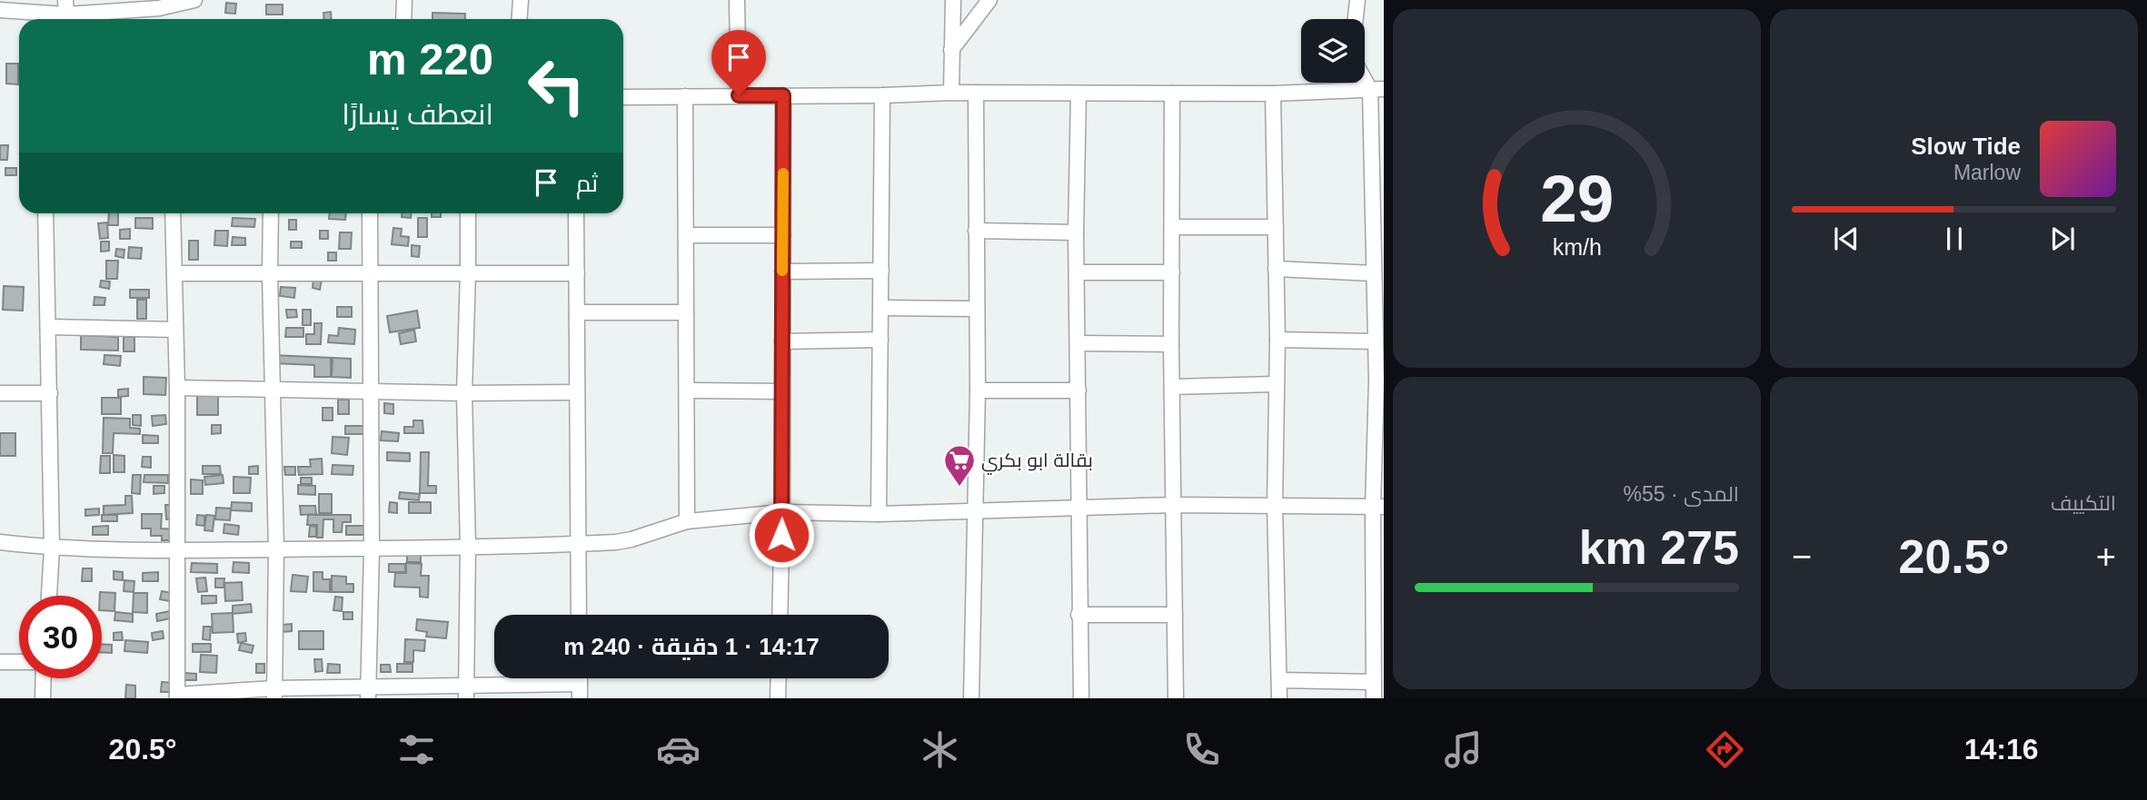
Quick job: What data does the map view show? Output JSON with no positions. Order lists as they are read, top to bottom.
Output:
{
  "places": {
    "supermarket": ["بقالة ابو بكري"]
  },
  "page": {
    "turn": ["220 m", "انعطف يسارًا"],
    "song": ["Slow Tide", "Marlow"],
    "then": "ثم",
    "tile": [
      "التكييف",
      ["المدى · 55%", "275 km"]
    ],
    "heat": ["−", "20.5°", "+"],
    "limit": "30",
    "trip": "14:17 · 1 دقيقة · 240 m",
    "tabs": ["14:16", "20.5°"],
    "gauge": ["29", "km/h"]
  }
}
